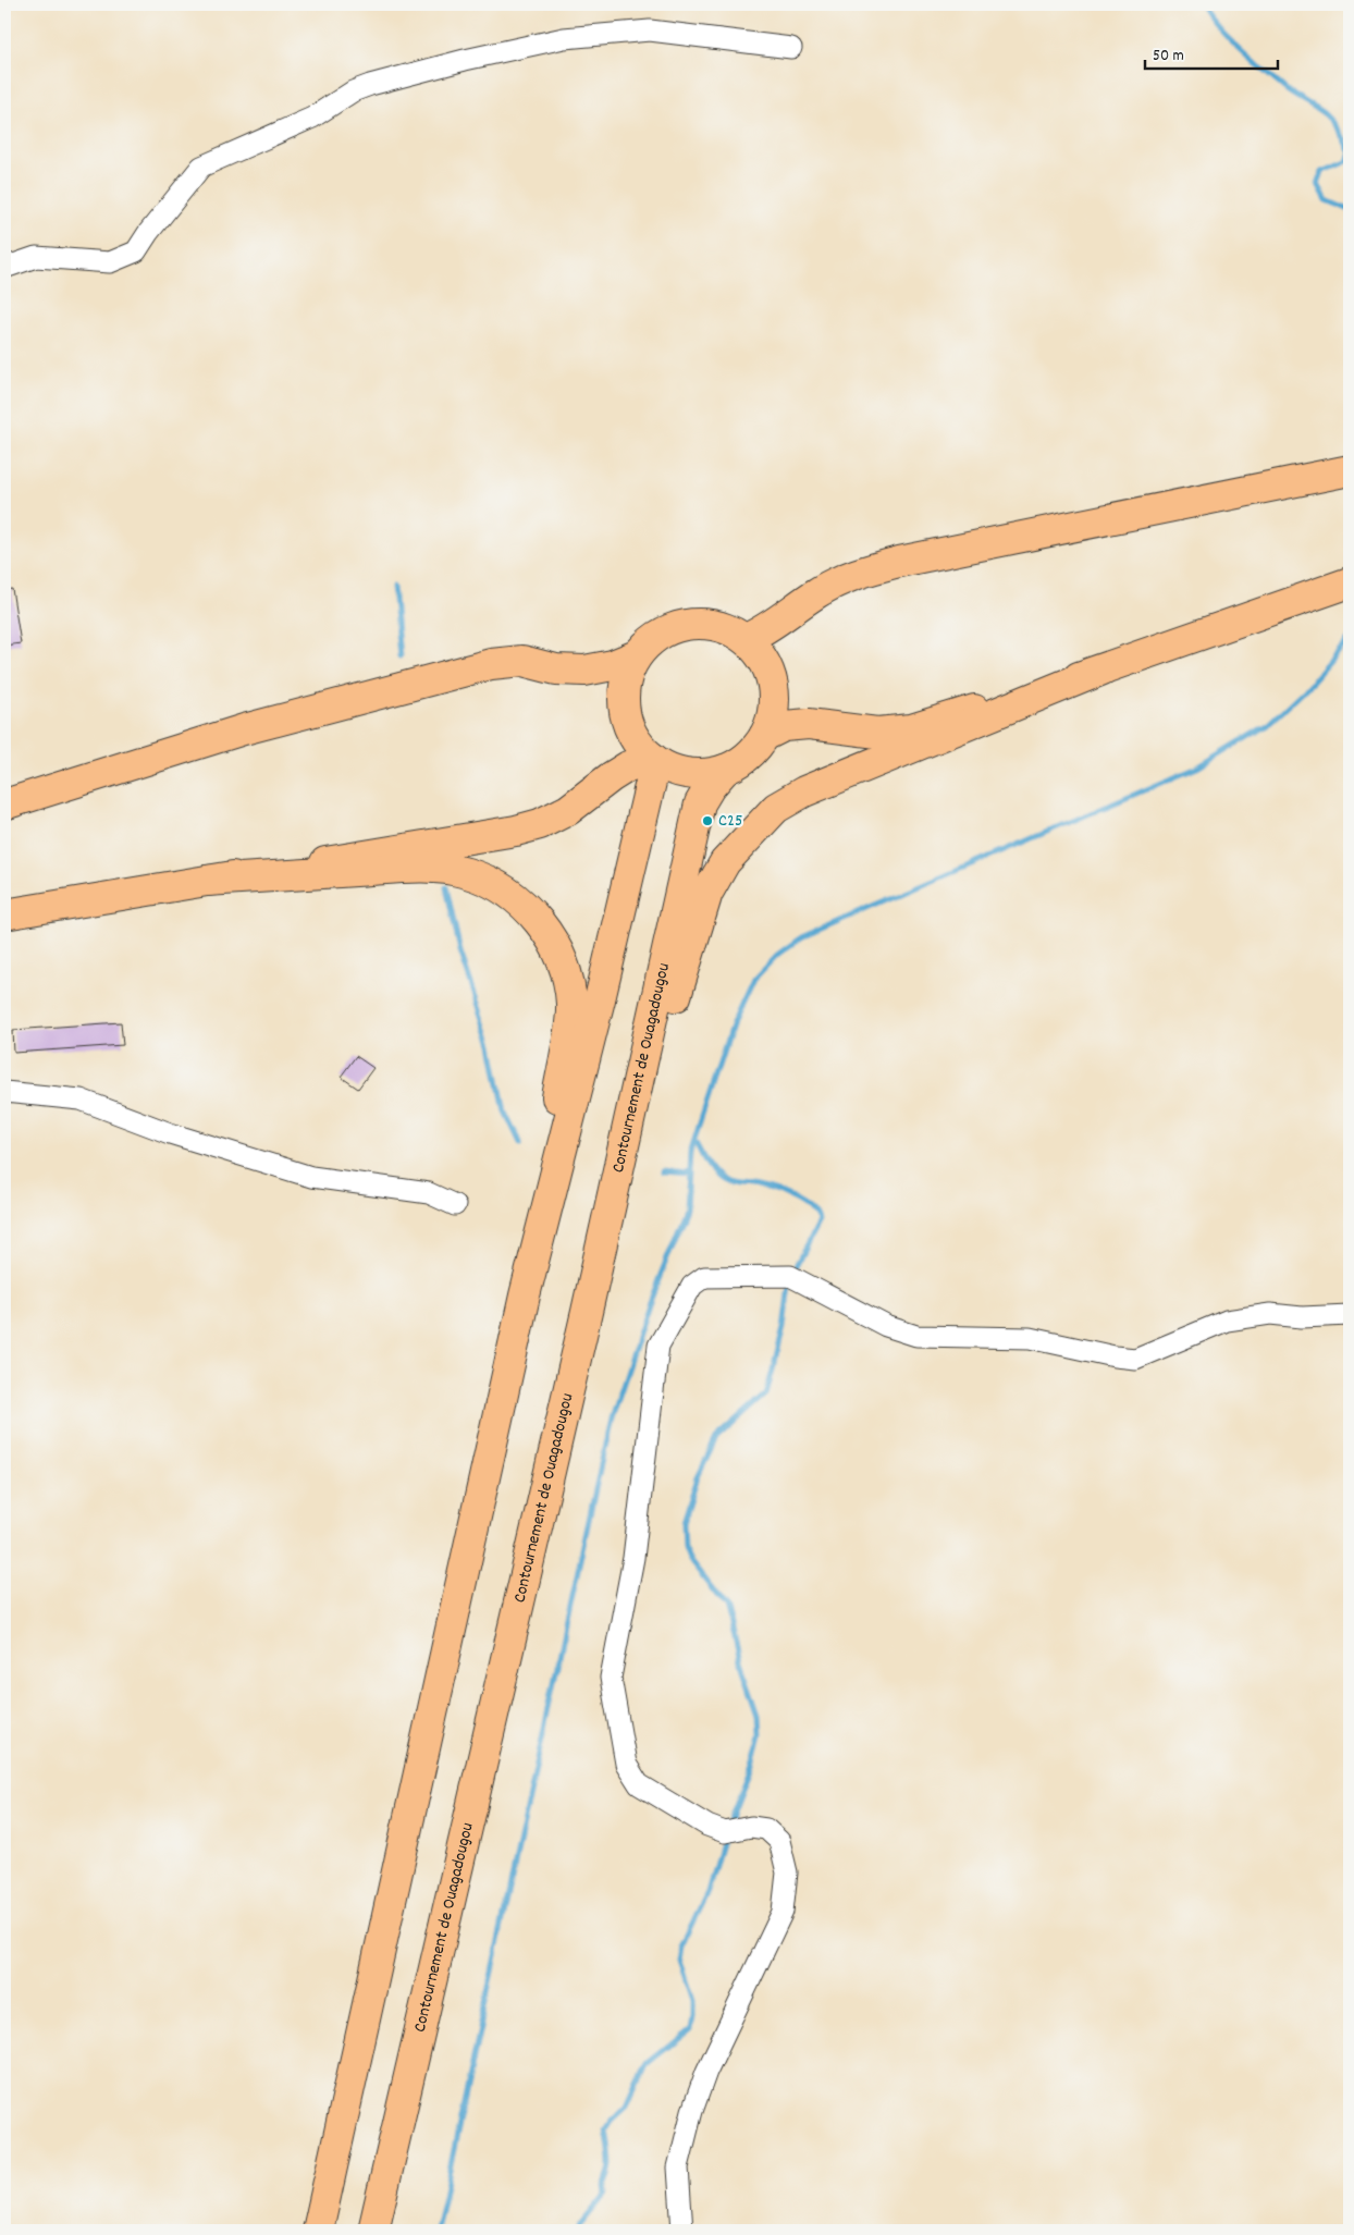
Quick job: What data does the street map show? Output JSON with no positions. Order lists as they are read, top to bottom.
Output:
{
  "streets": {
    "main road": ["Contournement de Ouagadougou"]
  },
  "places": ["C25"],
  "scale_bar": "50 m"
}
